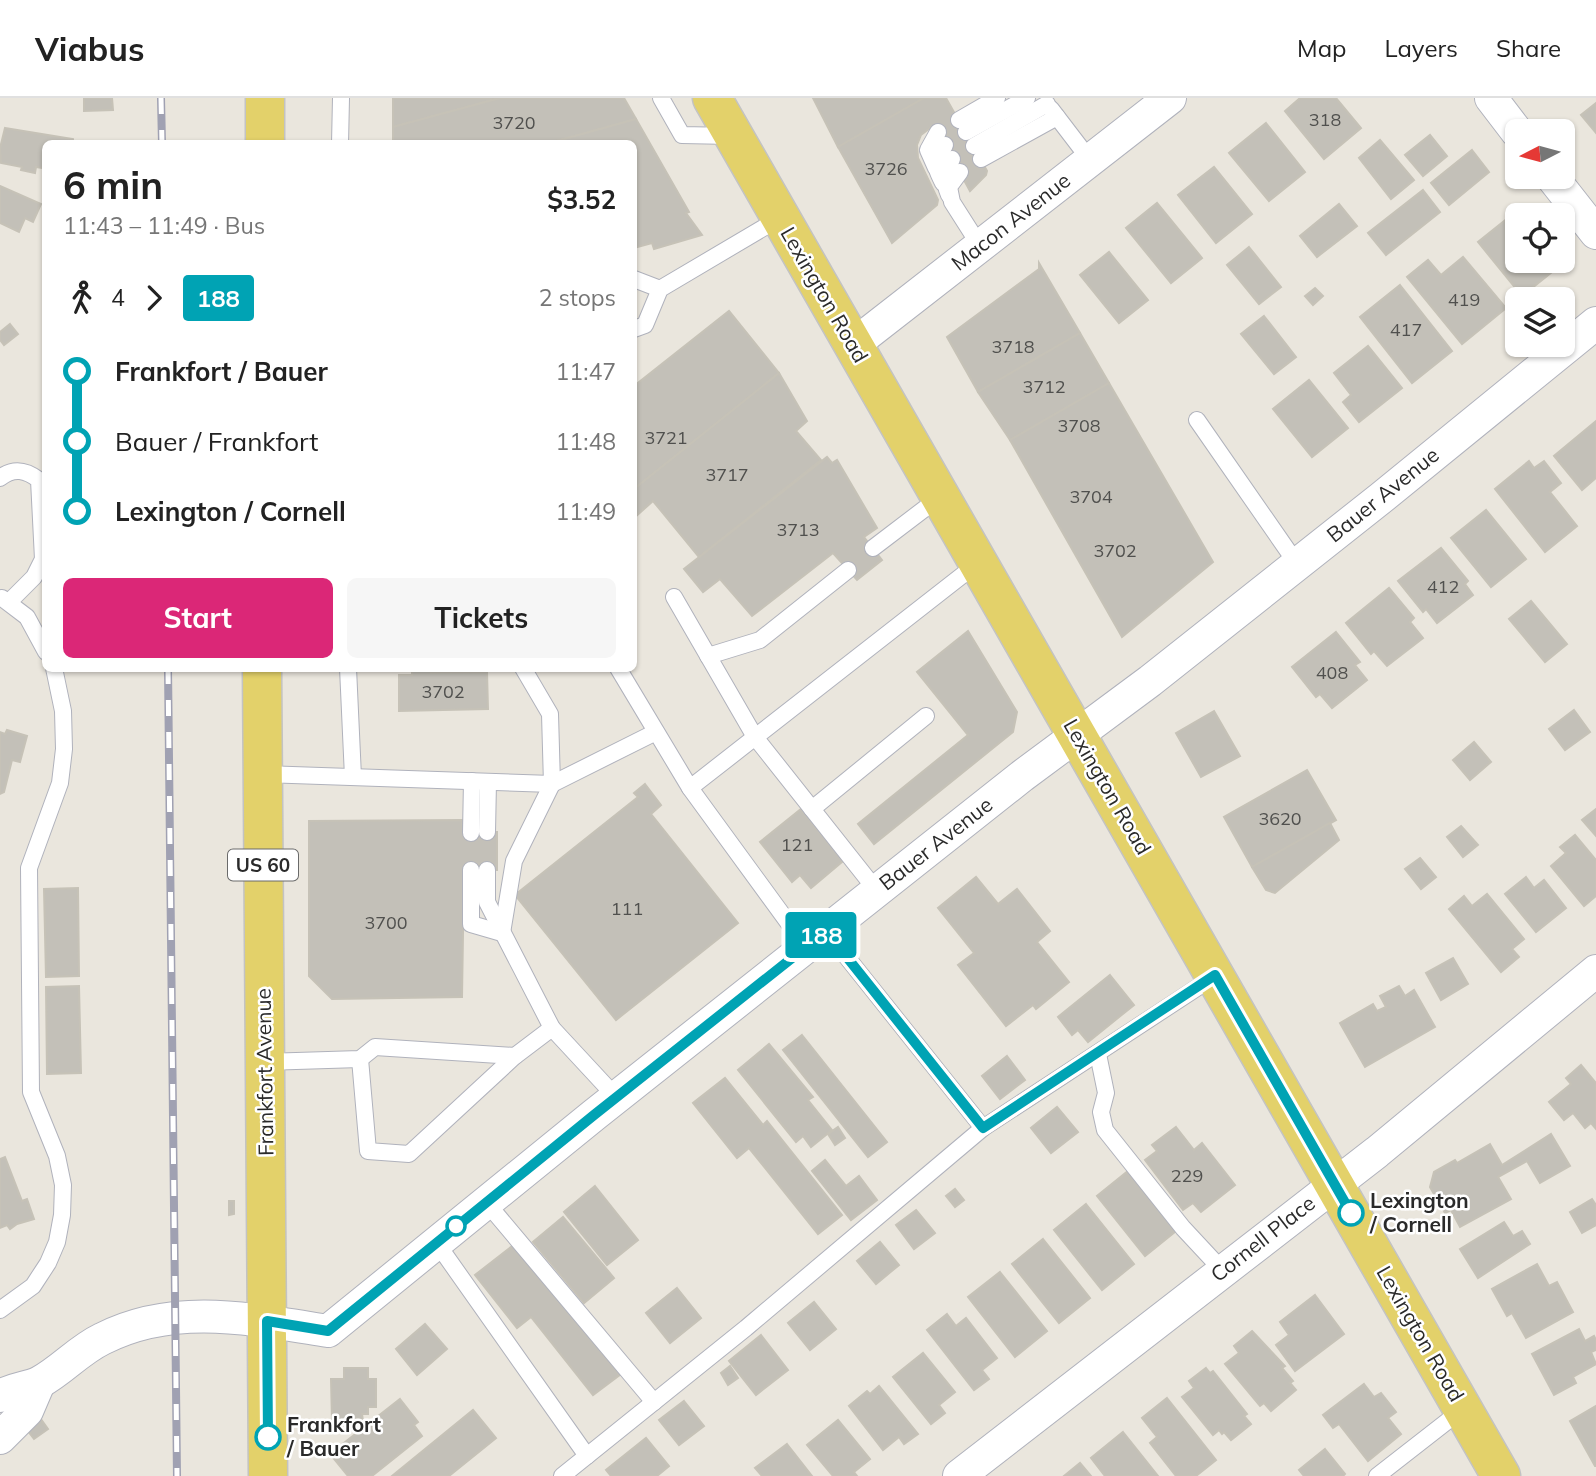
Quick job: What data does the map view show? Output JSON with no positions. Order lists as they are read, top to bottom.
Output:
{
  "streets": {
    "main road": ["Lexington Road", "US 60", "Frankfort Avenue"],
    "street": ["Macon Avenue", "Bauer Avenue", "Cornell Place"]
  },
  "crossings": [
    ["Macon Avenue", "Lexington Road"],
    ["Lexington Road", "Bauer Avenue"],
    ["Lexington Road", "Cornell Place"],
    ["Bauer Avenue", "Frankfort Avenue"]
  ],
  "places": ["Lexington / Cornell", "Frankfort / Bauer"],
  "lines": ["bus line 188"],
  "house_numbers": [
    "318",
    "3720",
    "3726",
    "419",
    "417",
    "3718",
    "3712",
    "3708",
    "3721",
    "3717",
    "3704",
    "3713",
    "3702",
    "412",
    "408",
    "3702",
    "3620",
    "121",
    "111",
    "3700",
    "229"
  ],
  "north": "left",
  "page": {
    "header": "Viabus",
    "nav": ["Map", "Layers", "Share"],
    "on_map": "188",
    "heading": ["6 min", "11:43 – 11:49 · Bus", "$3.52"],
    "legs": ["4", "188", "2 stops"],
    "list": [
      {
        "name": "Frankfort / Bauer",
        "value": "11:47"
      },
      {
        "name": "Bauer / Frankfort",
        "value": "11:48"
      },
      {
        "name": "Lexington / Cornell",
        "value": "11:49"
      }
    ],
    "buttons": ["Start", "Tickets"]
  }
}
